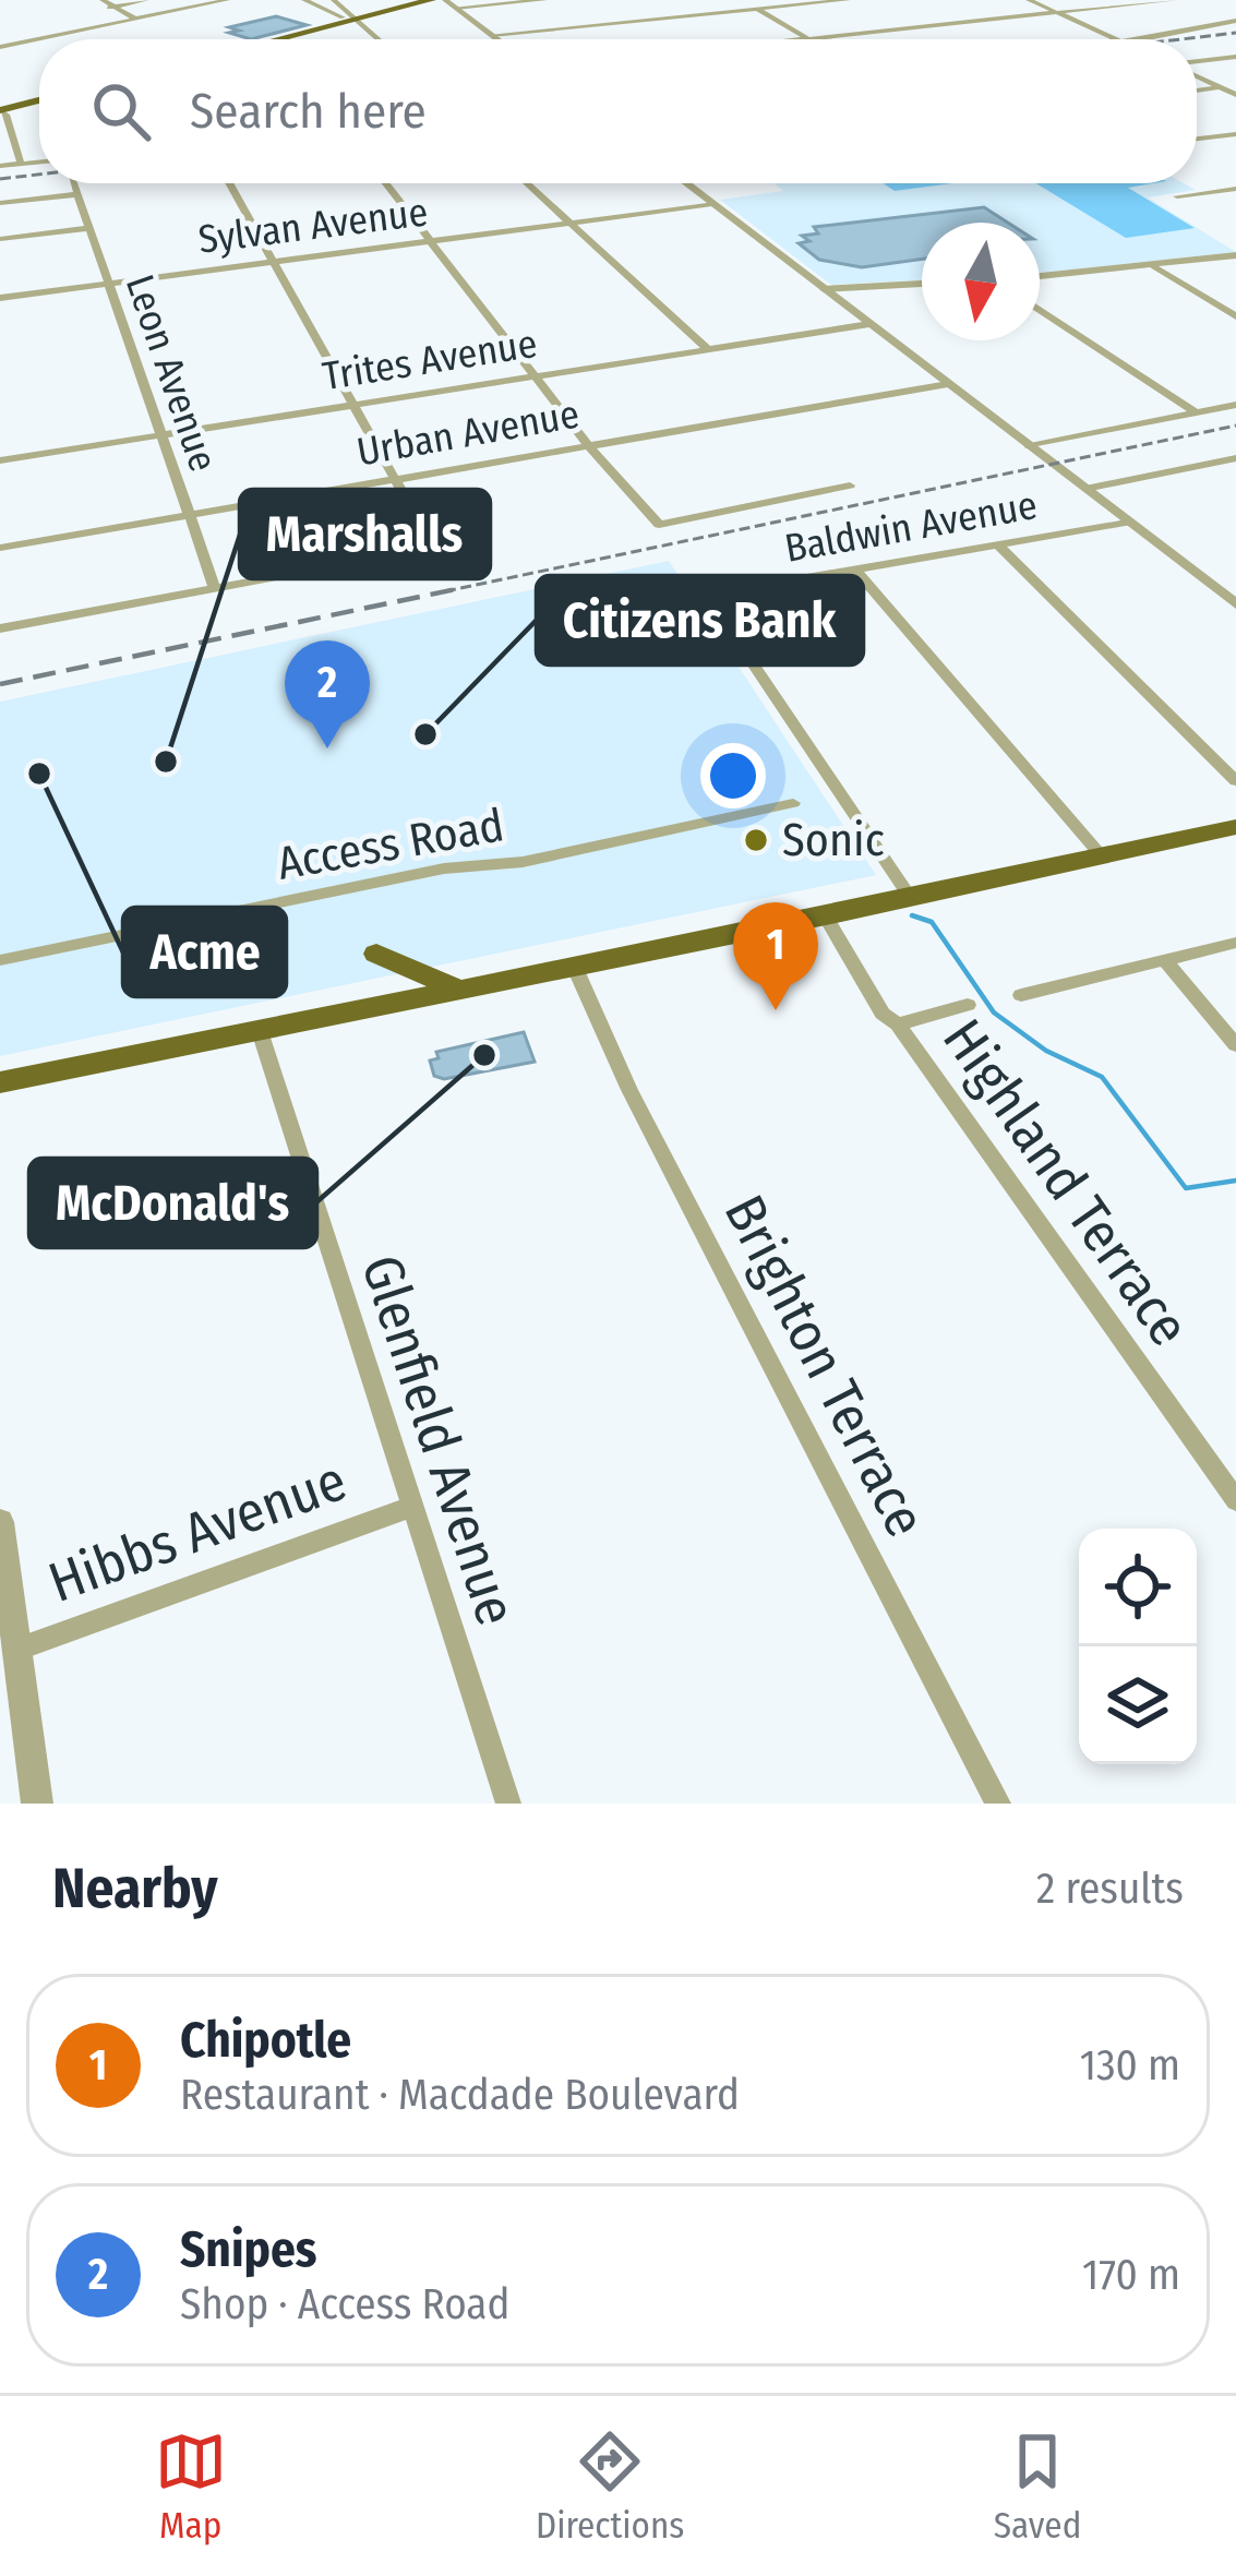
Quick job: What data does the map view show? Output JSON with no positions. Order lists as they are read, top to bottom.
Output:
{
  "streets": {
    "street": [
      "Sylvan Avenue",
      "Trites Avenue",
      "Leon Avenue",
      "Urban Avenue",
      "Baldwin Avenue",
      "Access Road",
      "Highland Terrace",
      "Brighton Terrace",
      "Glenfield Avenue",
      "Hibbs Avenue"
    ]
  },
  "crossings": [
    ["Sylvan Avenue", "Leon Avenue"],
    ["Trites Avenue", "Leon Avenue"],
    ["Leon Avenue", "Urban Avenue"],
    ["Glenfield Avenue", "Hibbs Avenue"]
  ],
  "places": [
    "Citizens Bank",
    "Marshalls",
    "Acme",
    "Sonic",
    "McDonald's"
  ],
  "north": "bottom",
  "page": {
    "search": "Search here",
    "pins": ["2", "1"],
    "heading": ["Nearby", "2 results"],
    "list": [
      {
        "mark": "1",
        "name": "Chipotle",
        "note": "Restaurant · Macdade Boulevard",
        "value": "130 m"
      },
      {
        "mark": "2",
        "name": "Snipes",
        "note": "Shop · Access Road",
        "value": "170 m"
      }
    ],
    "nav": ["Map", "Directions", "Saved"]
  }
}
